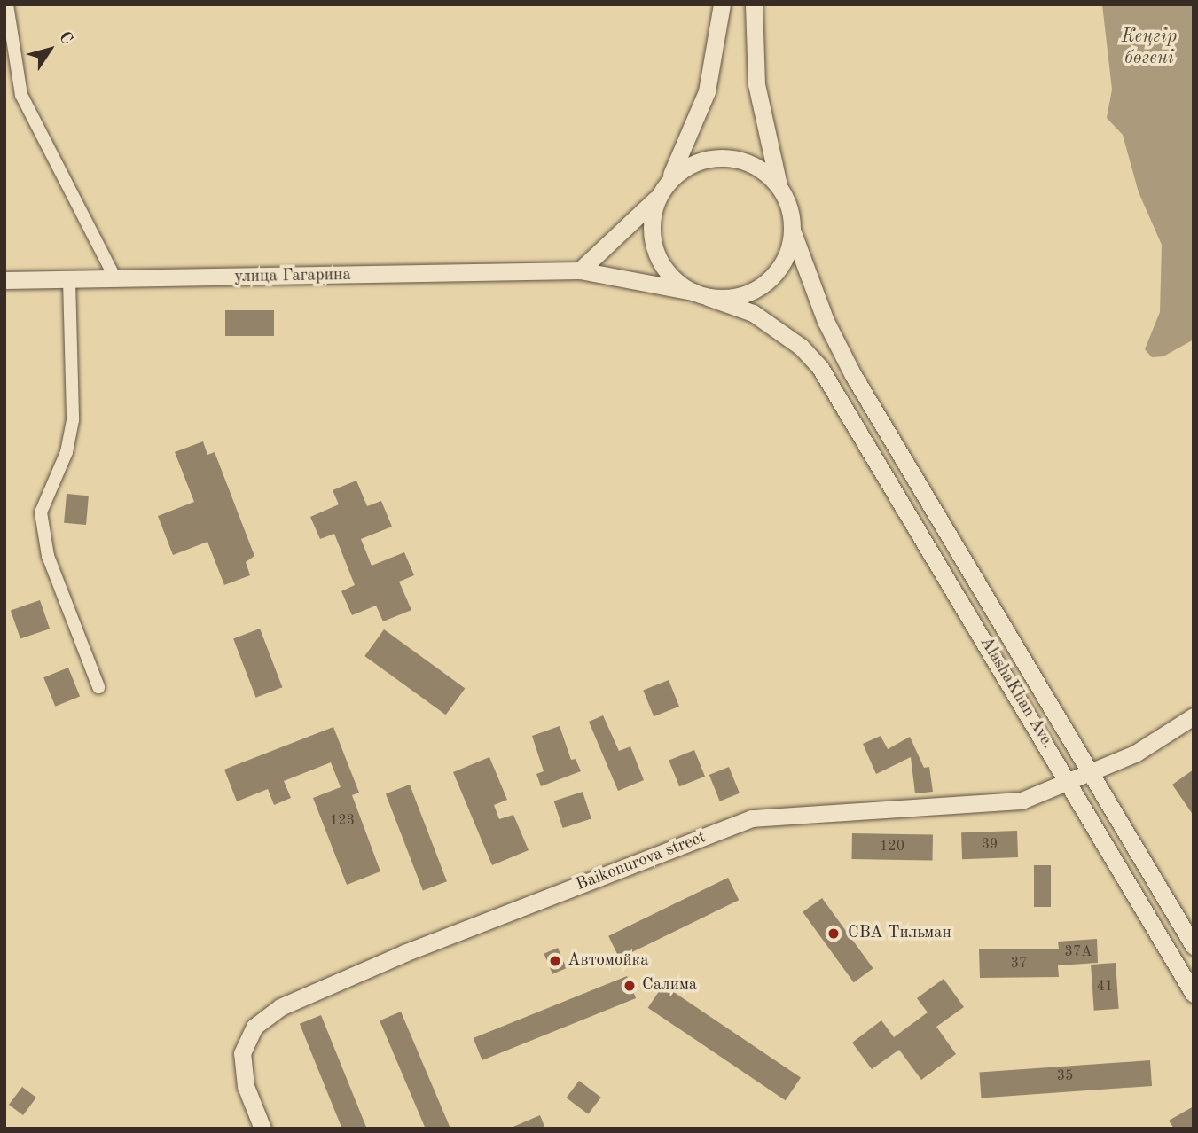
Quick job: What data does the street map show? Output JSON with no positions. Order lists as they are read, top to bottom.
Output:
{
  "streets": {
    "main road": ["улица Гагарина", "AlashaKhan Ave.", "Baikonurova street"]
  },
  "crossings": [
    ["улица Гагарина", "AlashaKhan Ave."],
    ["AlashaKhan Ave.", "Baikonurova street"]
  ],
  "water": ["Кеңгір бөгені"],
  "places": ["СВА Тильман", "Автомойка", "Салима"],
  "house_numbers": [
    "123",
    "39",
    "120",
    "37А",
    "37",
    "41",
    "35"
  ],
  "north": "top right"
}
